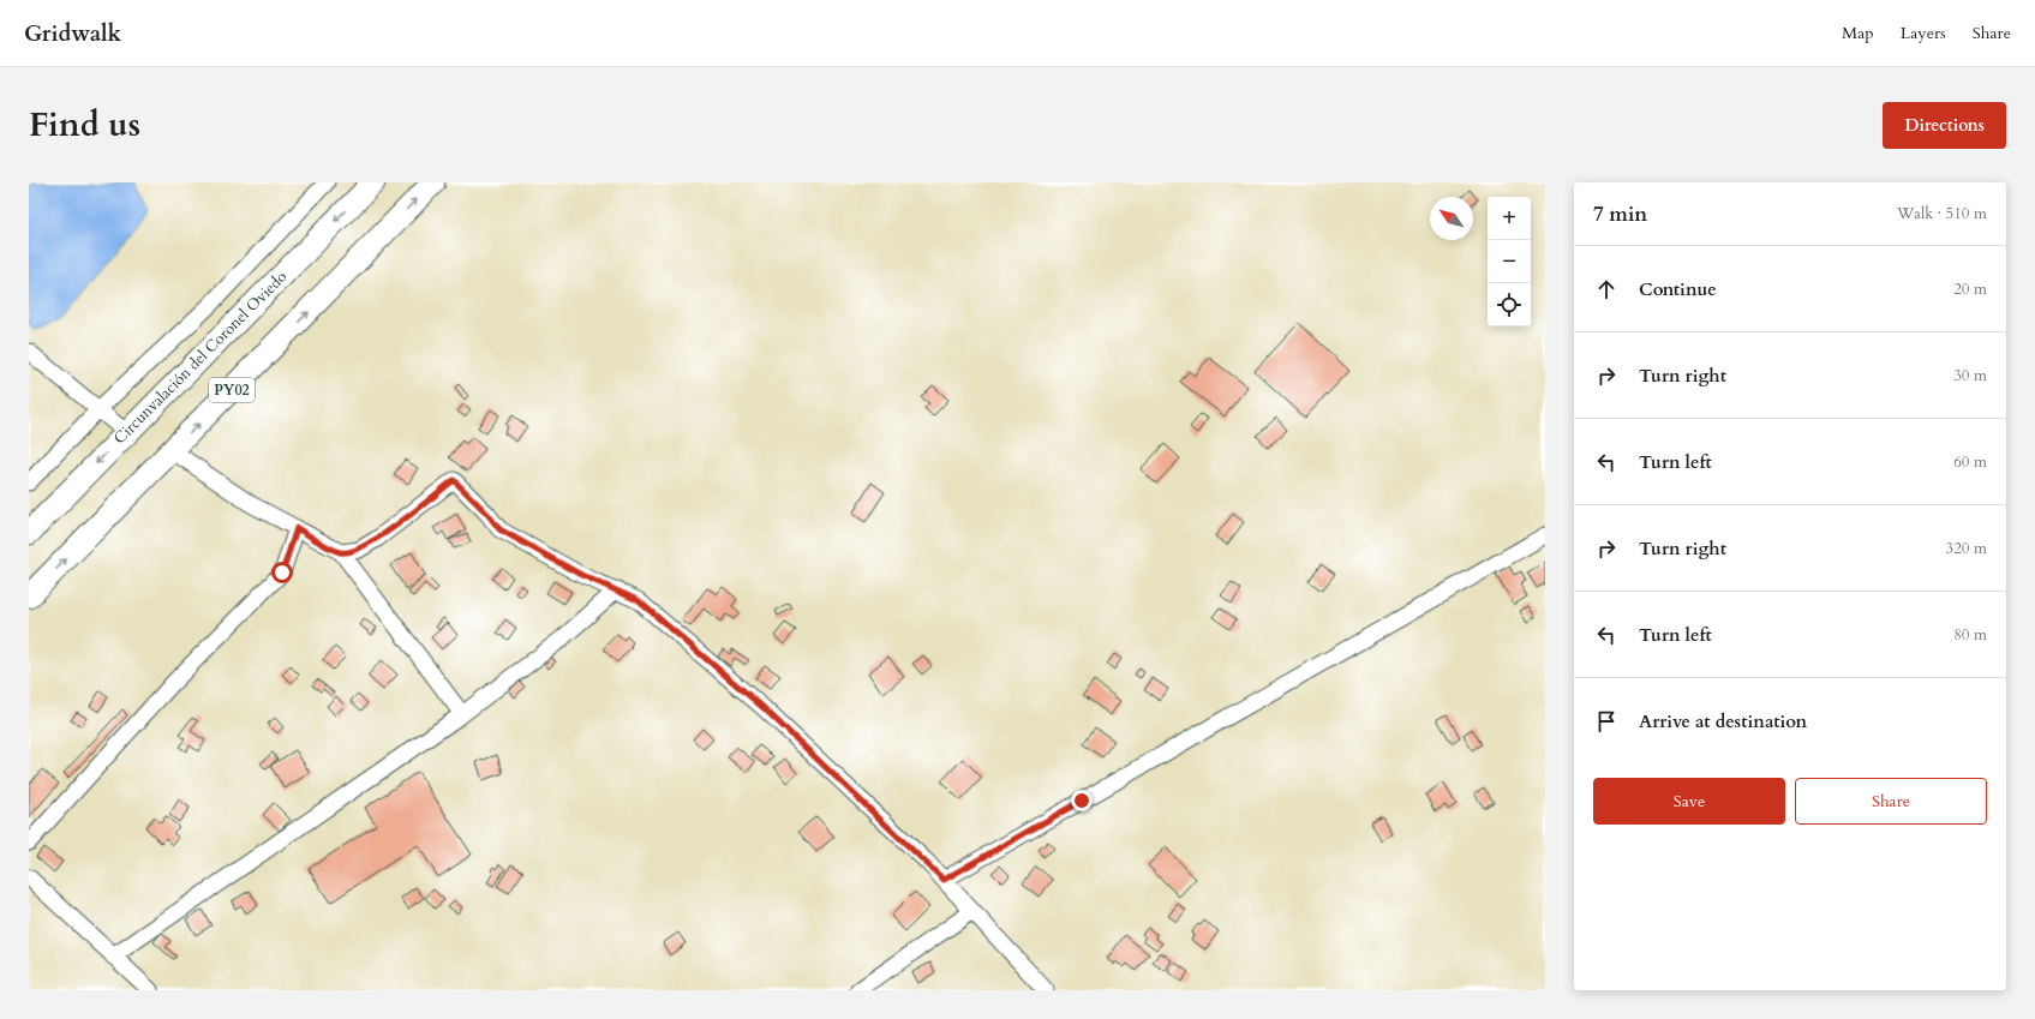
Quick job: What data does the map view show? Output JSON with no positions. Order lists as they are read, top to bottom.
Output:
{
  "streets": {
    "highway": ["Circunvalación del Coronel Oviedo", "PY02"]
  },
  "north": "top left",
  "page": {
    "header": "Gridwalk",
    "nav": ["Map", "Layers", "Share"],
    "title": "Find us",
    "buttons": [
      "Directions",
      ["Save", "Share"]
    ],
    "heading": ["7 min", "Walk · 510 m"],
    "map_buttons": ["+", "−"],
    "list": [
      ["Continue", "20 m"],
      ["Turn right", "30 m"],
      ["Turn left", "60 m"],
      ["Turn right", "320 m"],
      ["Turn left", "80 m"],
      "Arrive at destination"
    ]
  }
}
